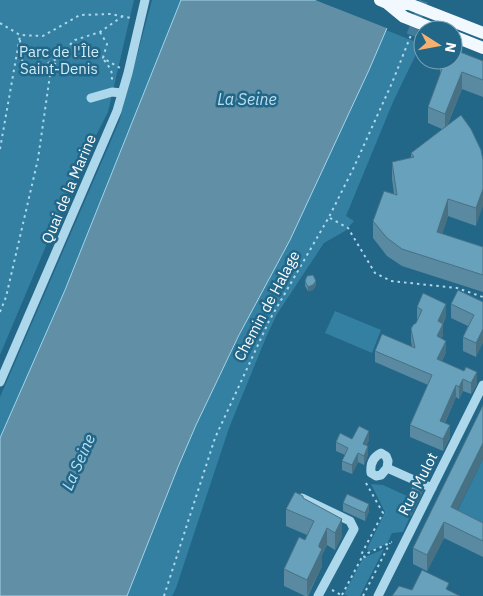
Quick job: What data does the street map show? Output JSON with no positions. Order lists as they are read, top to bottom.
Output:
{
  "streets": {
    "street": ["Quai de la Marine", "Rue Mulot"],
    "path": ["Chemin de Halage"]
  },
  "water": ["La Seine"],
  "parks": ["Parc de l'Île Saint-Denis"],
  "north": "right"
}
